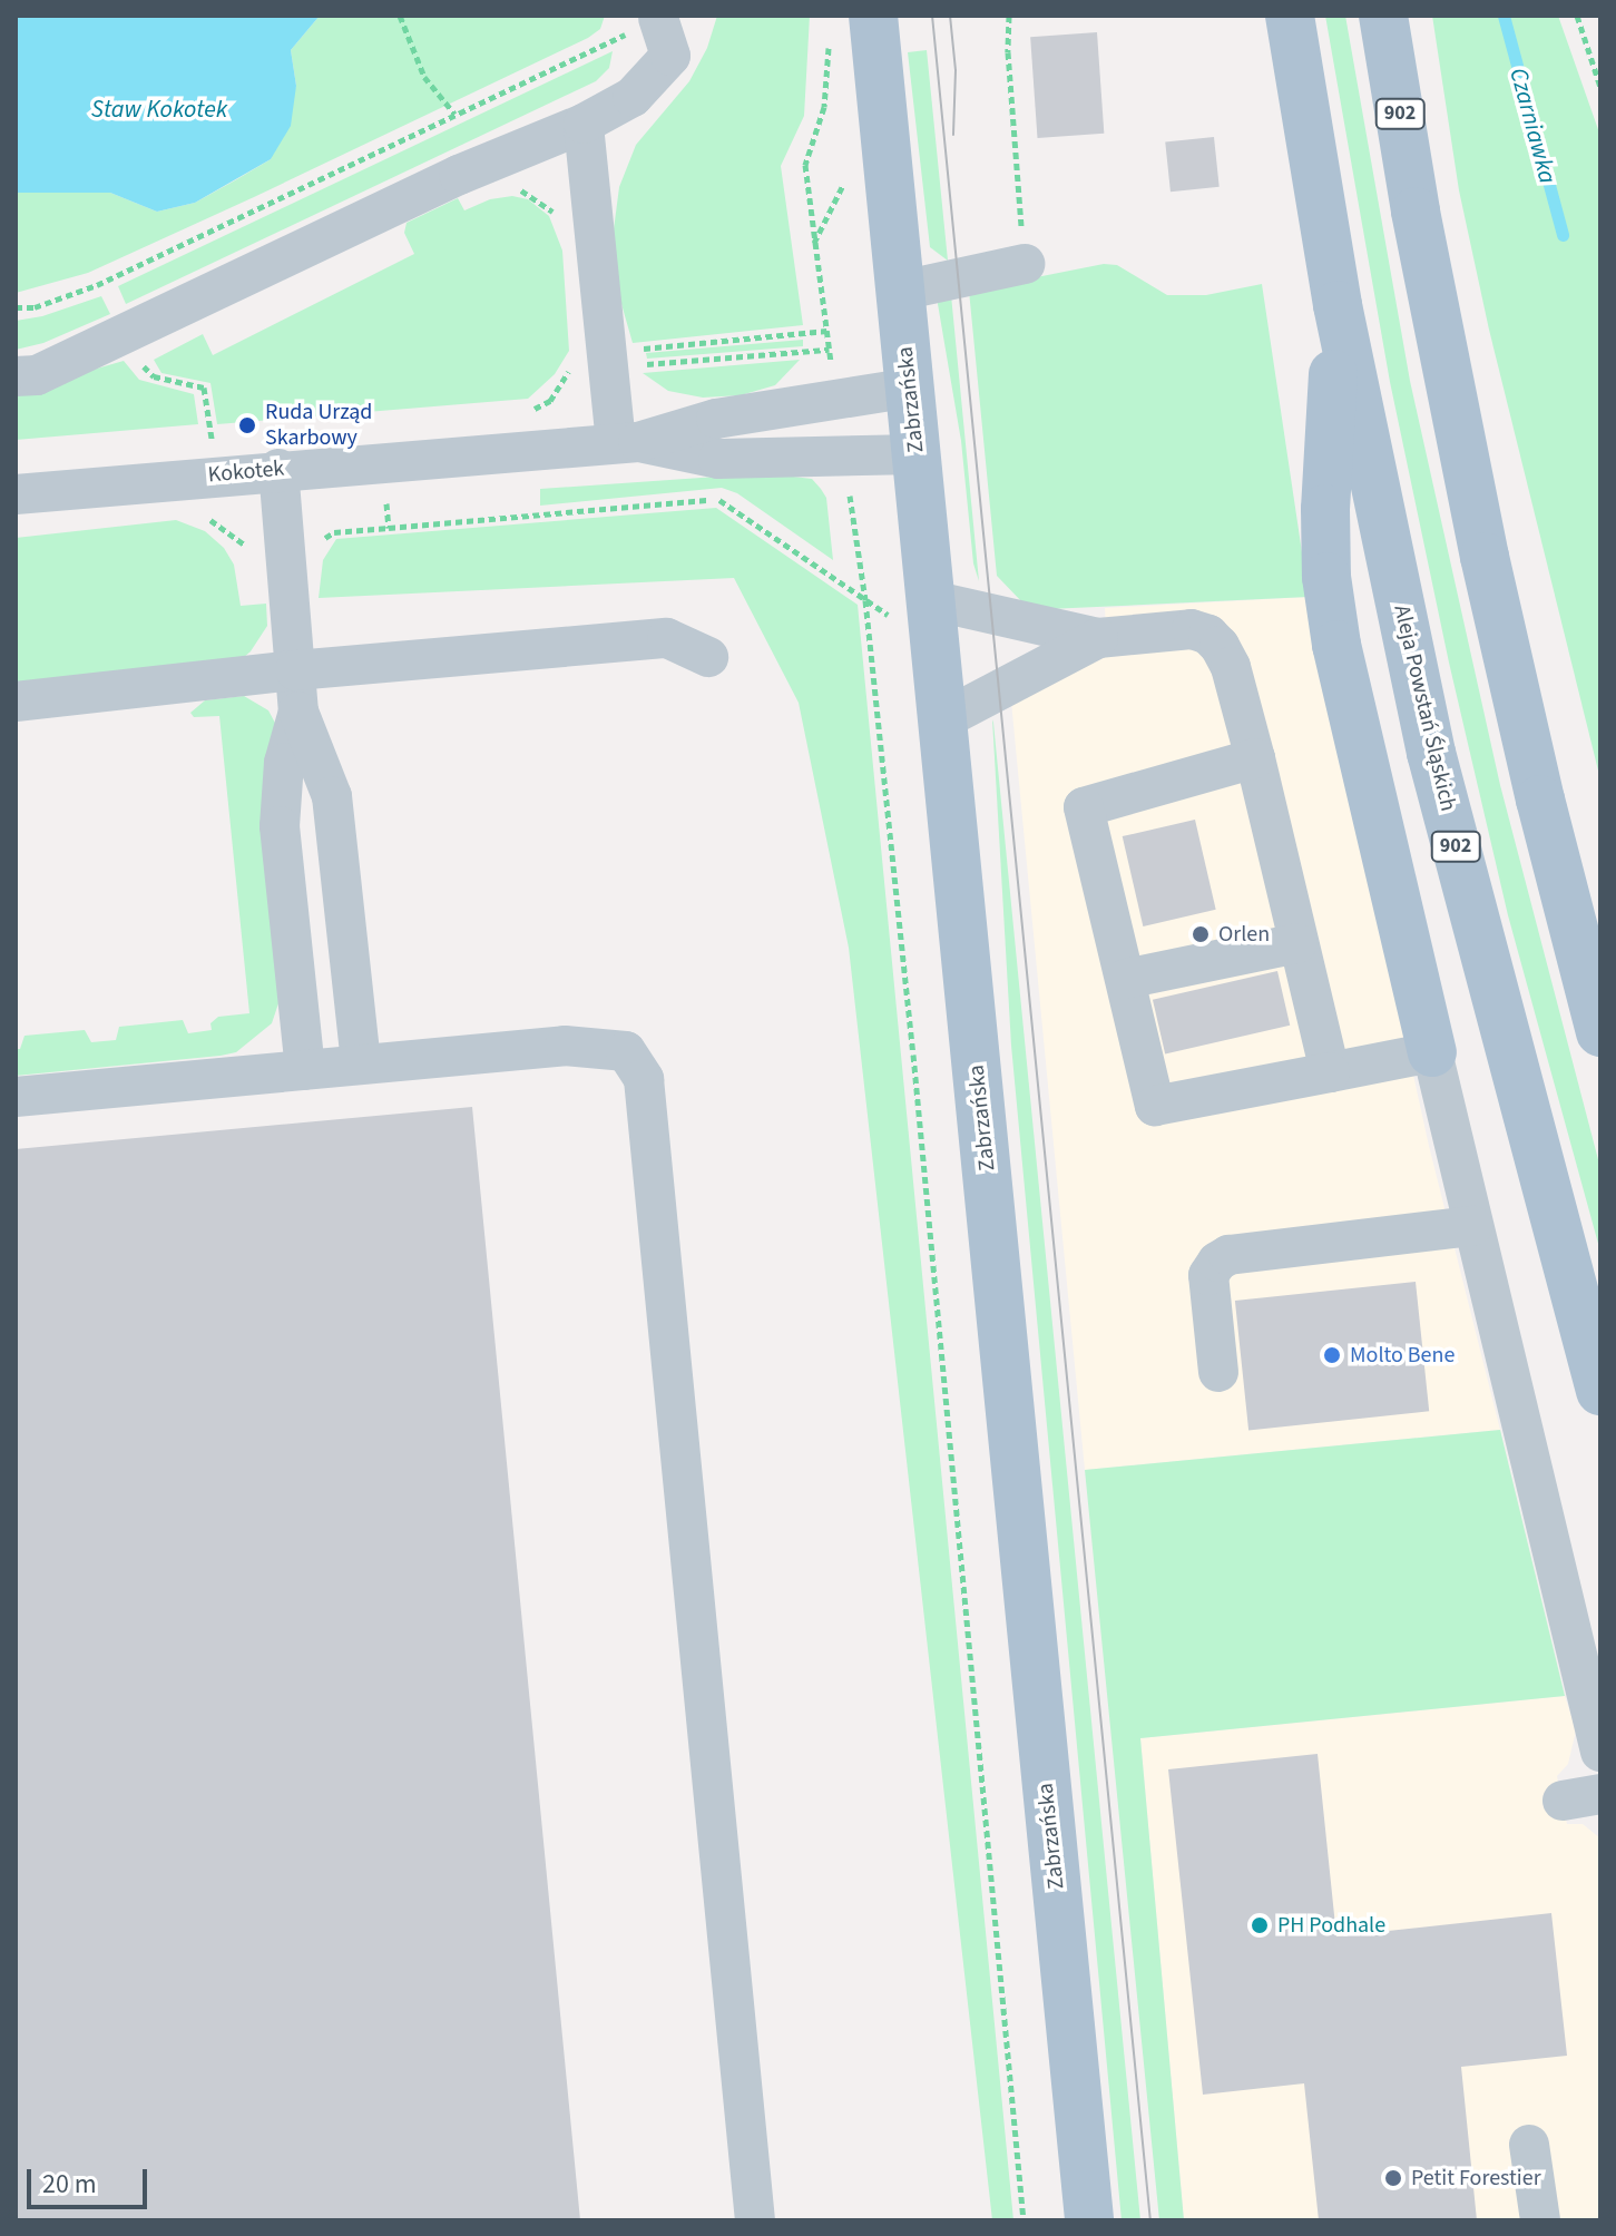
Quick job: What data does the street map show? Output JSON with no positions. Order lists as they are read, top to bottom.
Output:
{
  "streets": {
    "main road": ["902", "Zabrzańska", "Aleja Powstań Śląskich"],
    "street": ["Kokotek"]
  },
  "crossings": [
    ["Zabrzańska", "Kokotek"]
  ],
  "water": ["Staw Kokotek", "Czarniawka"],
  "places": [
    "Ruda Urząd Skarbowy",
    "Orlen",
    "Molto Bene",
    "PH Podhale",
    "Petit Forestier"
  ],
  "scale_bar": "20 m"
}
